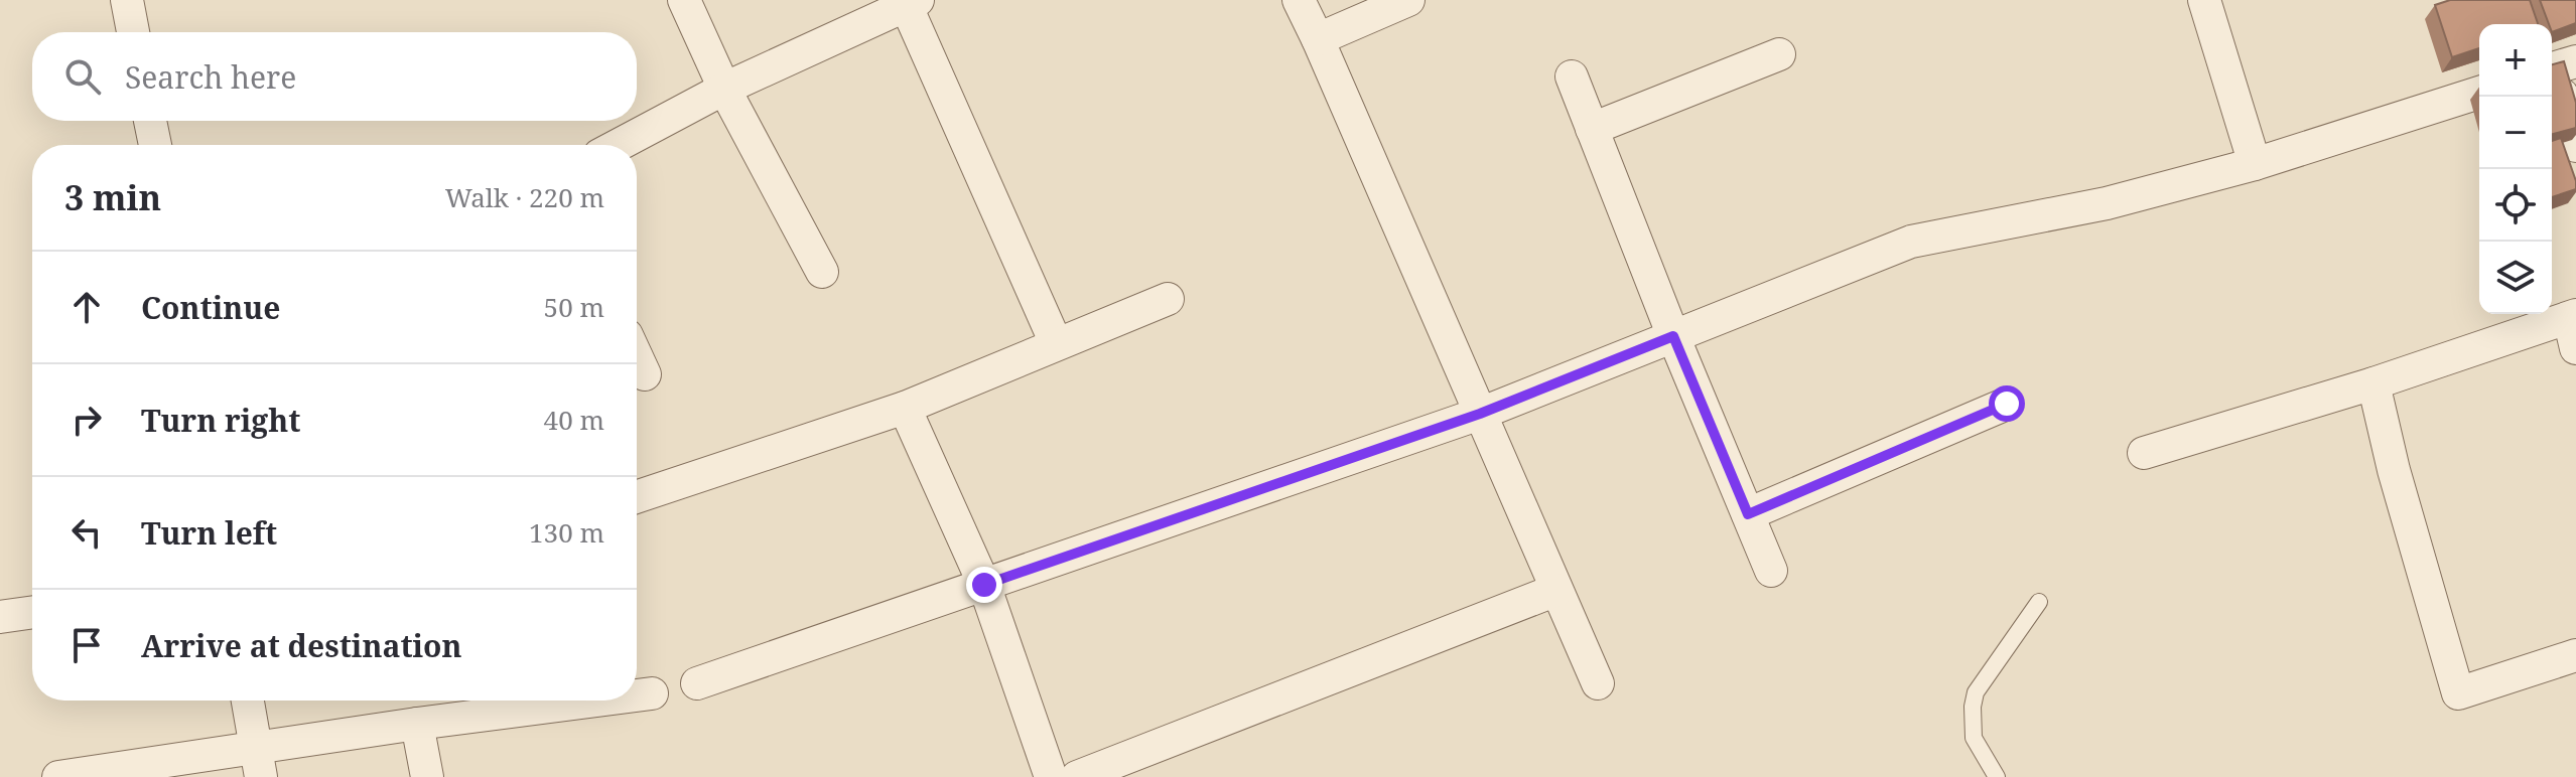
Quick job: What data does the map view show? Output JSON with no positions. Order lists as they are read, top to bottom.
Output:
{
  "page": {
    "map_buttons": ["+", "−"],
    "search": "Search here",
    "heading": ["3 min", "Walk · 220 m"],
    "list": [
      ["Continue", "50 m"],
      ["Turn right", "40 m"],
      ["Turn left", "130 m"],
      "Arrive at destination"
    ]
  }
}
